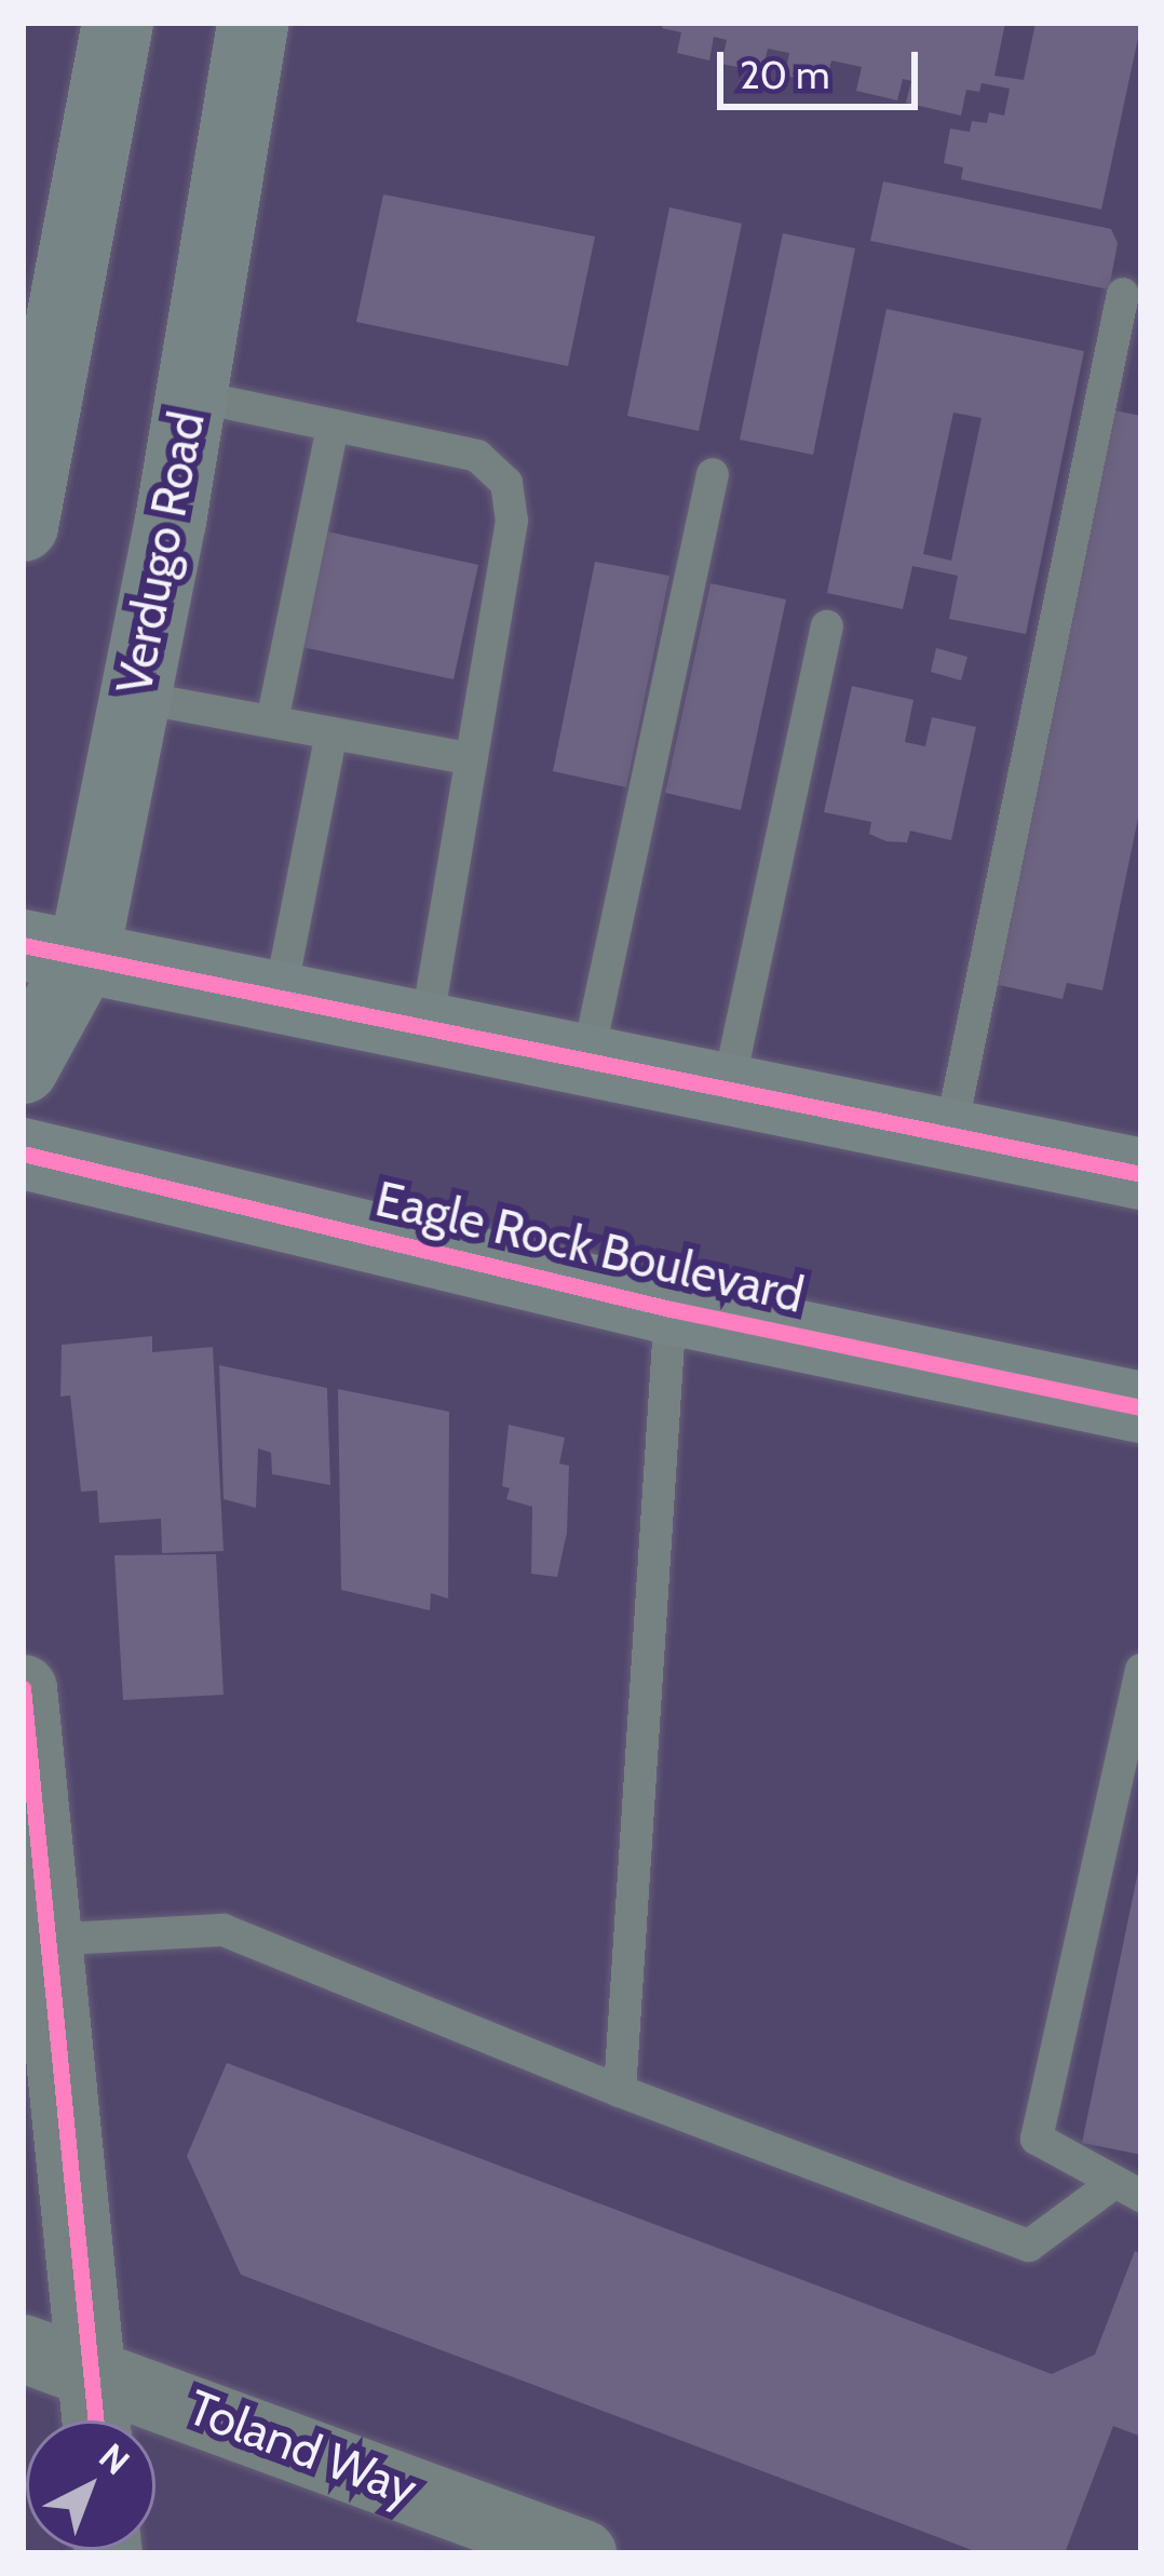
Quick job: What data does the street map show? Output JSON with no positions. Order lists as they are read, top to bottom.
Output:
{
  "streets": {
    "main road": ["Verdugo Road", "Eagle Rock Boulevard"],
    "street": ["Toland Way"]
  },
  "scale_bar": "20 m",
  "north": "top right"
}
